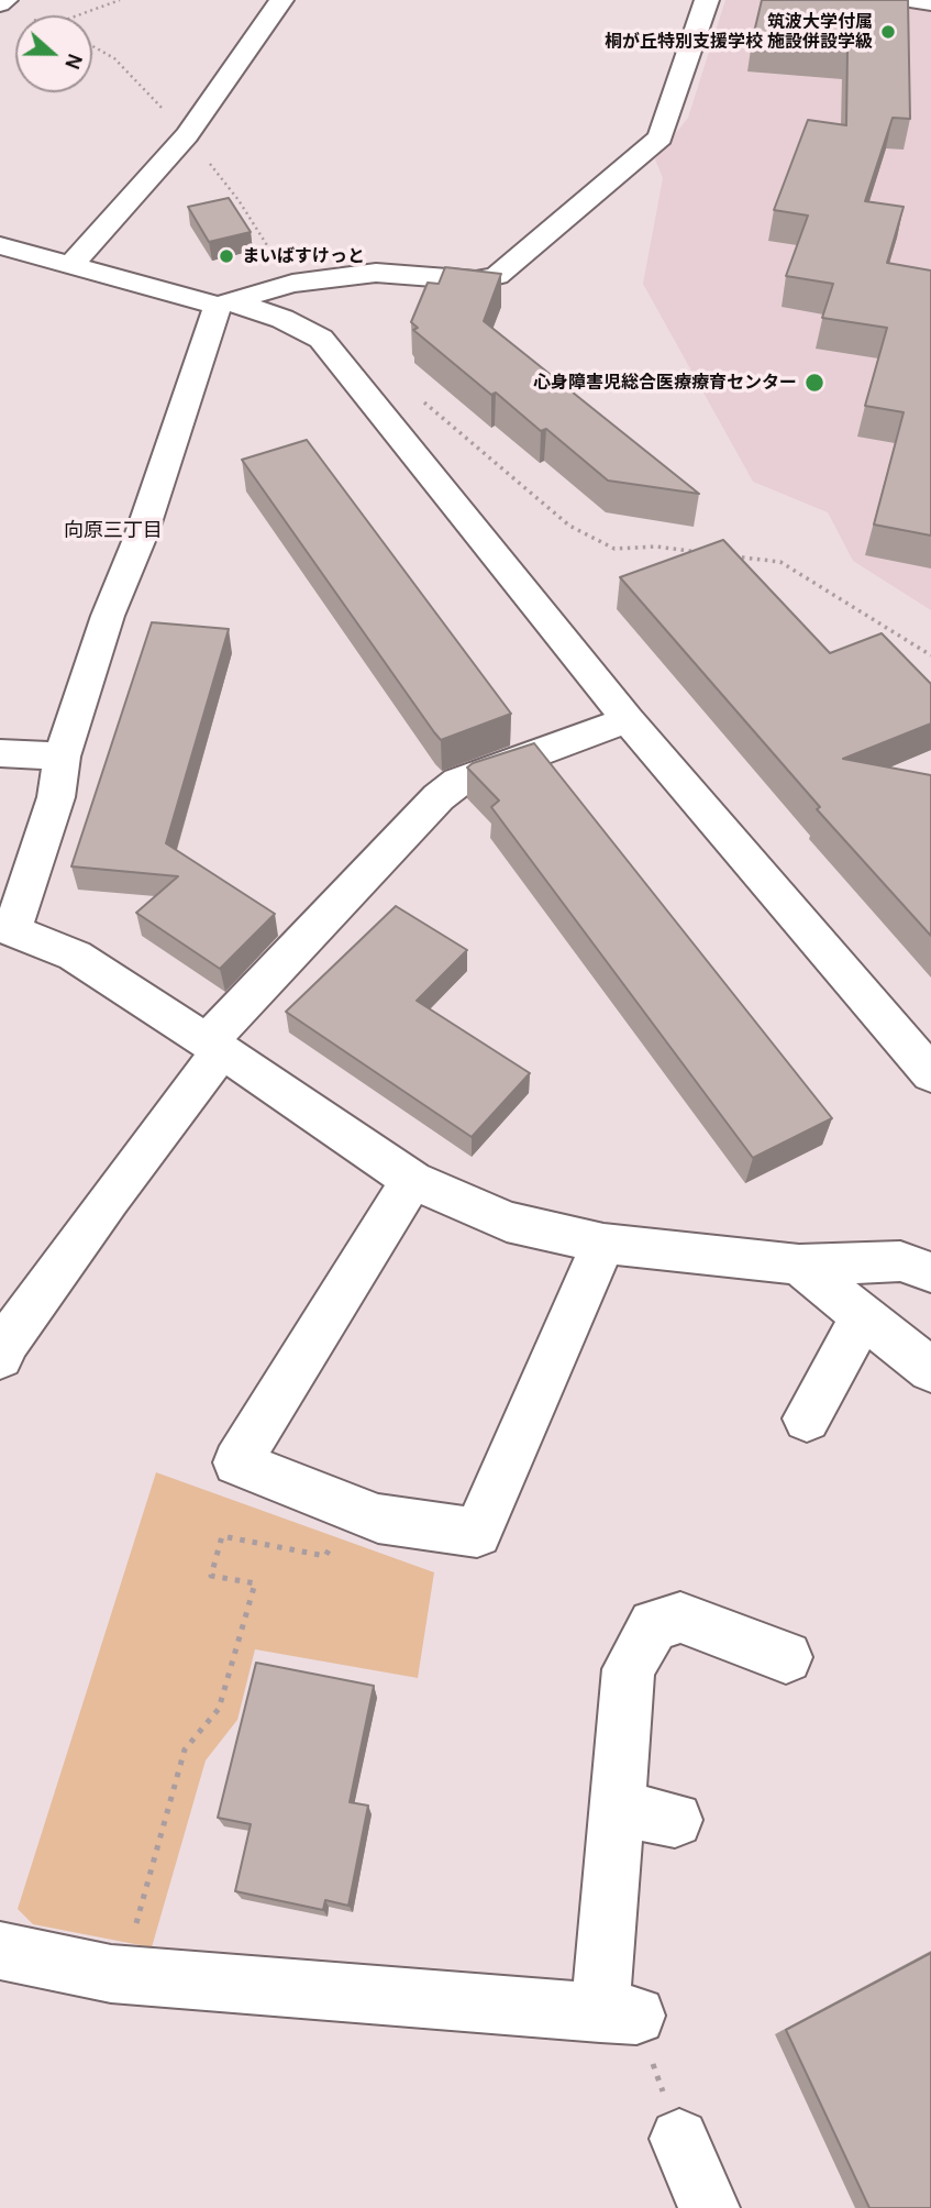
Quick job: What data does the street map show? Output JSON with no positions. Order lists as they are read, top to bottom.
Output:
{
  "districts": ["向原三丁目"],
  "places": ["筑波大学付属 桐が丘特別支援学校 施設併設学級", "まいばすけっと", "心身障害児総合医療療育センター"],
  "north": "right"
}
